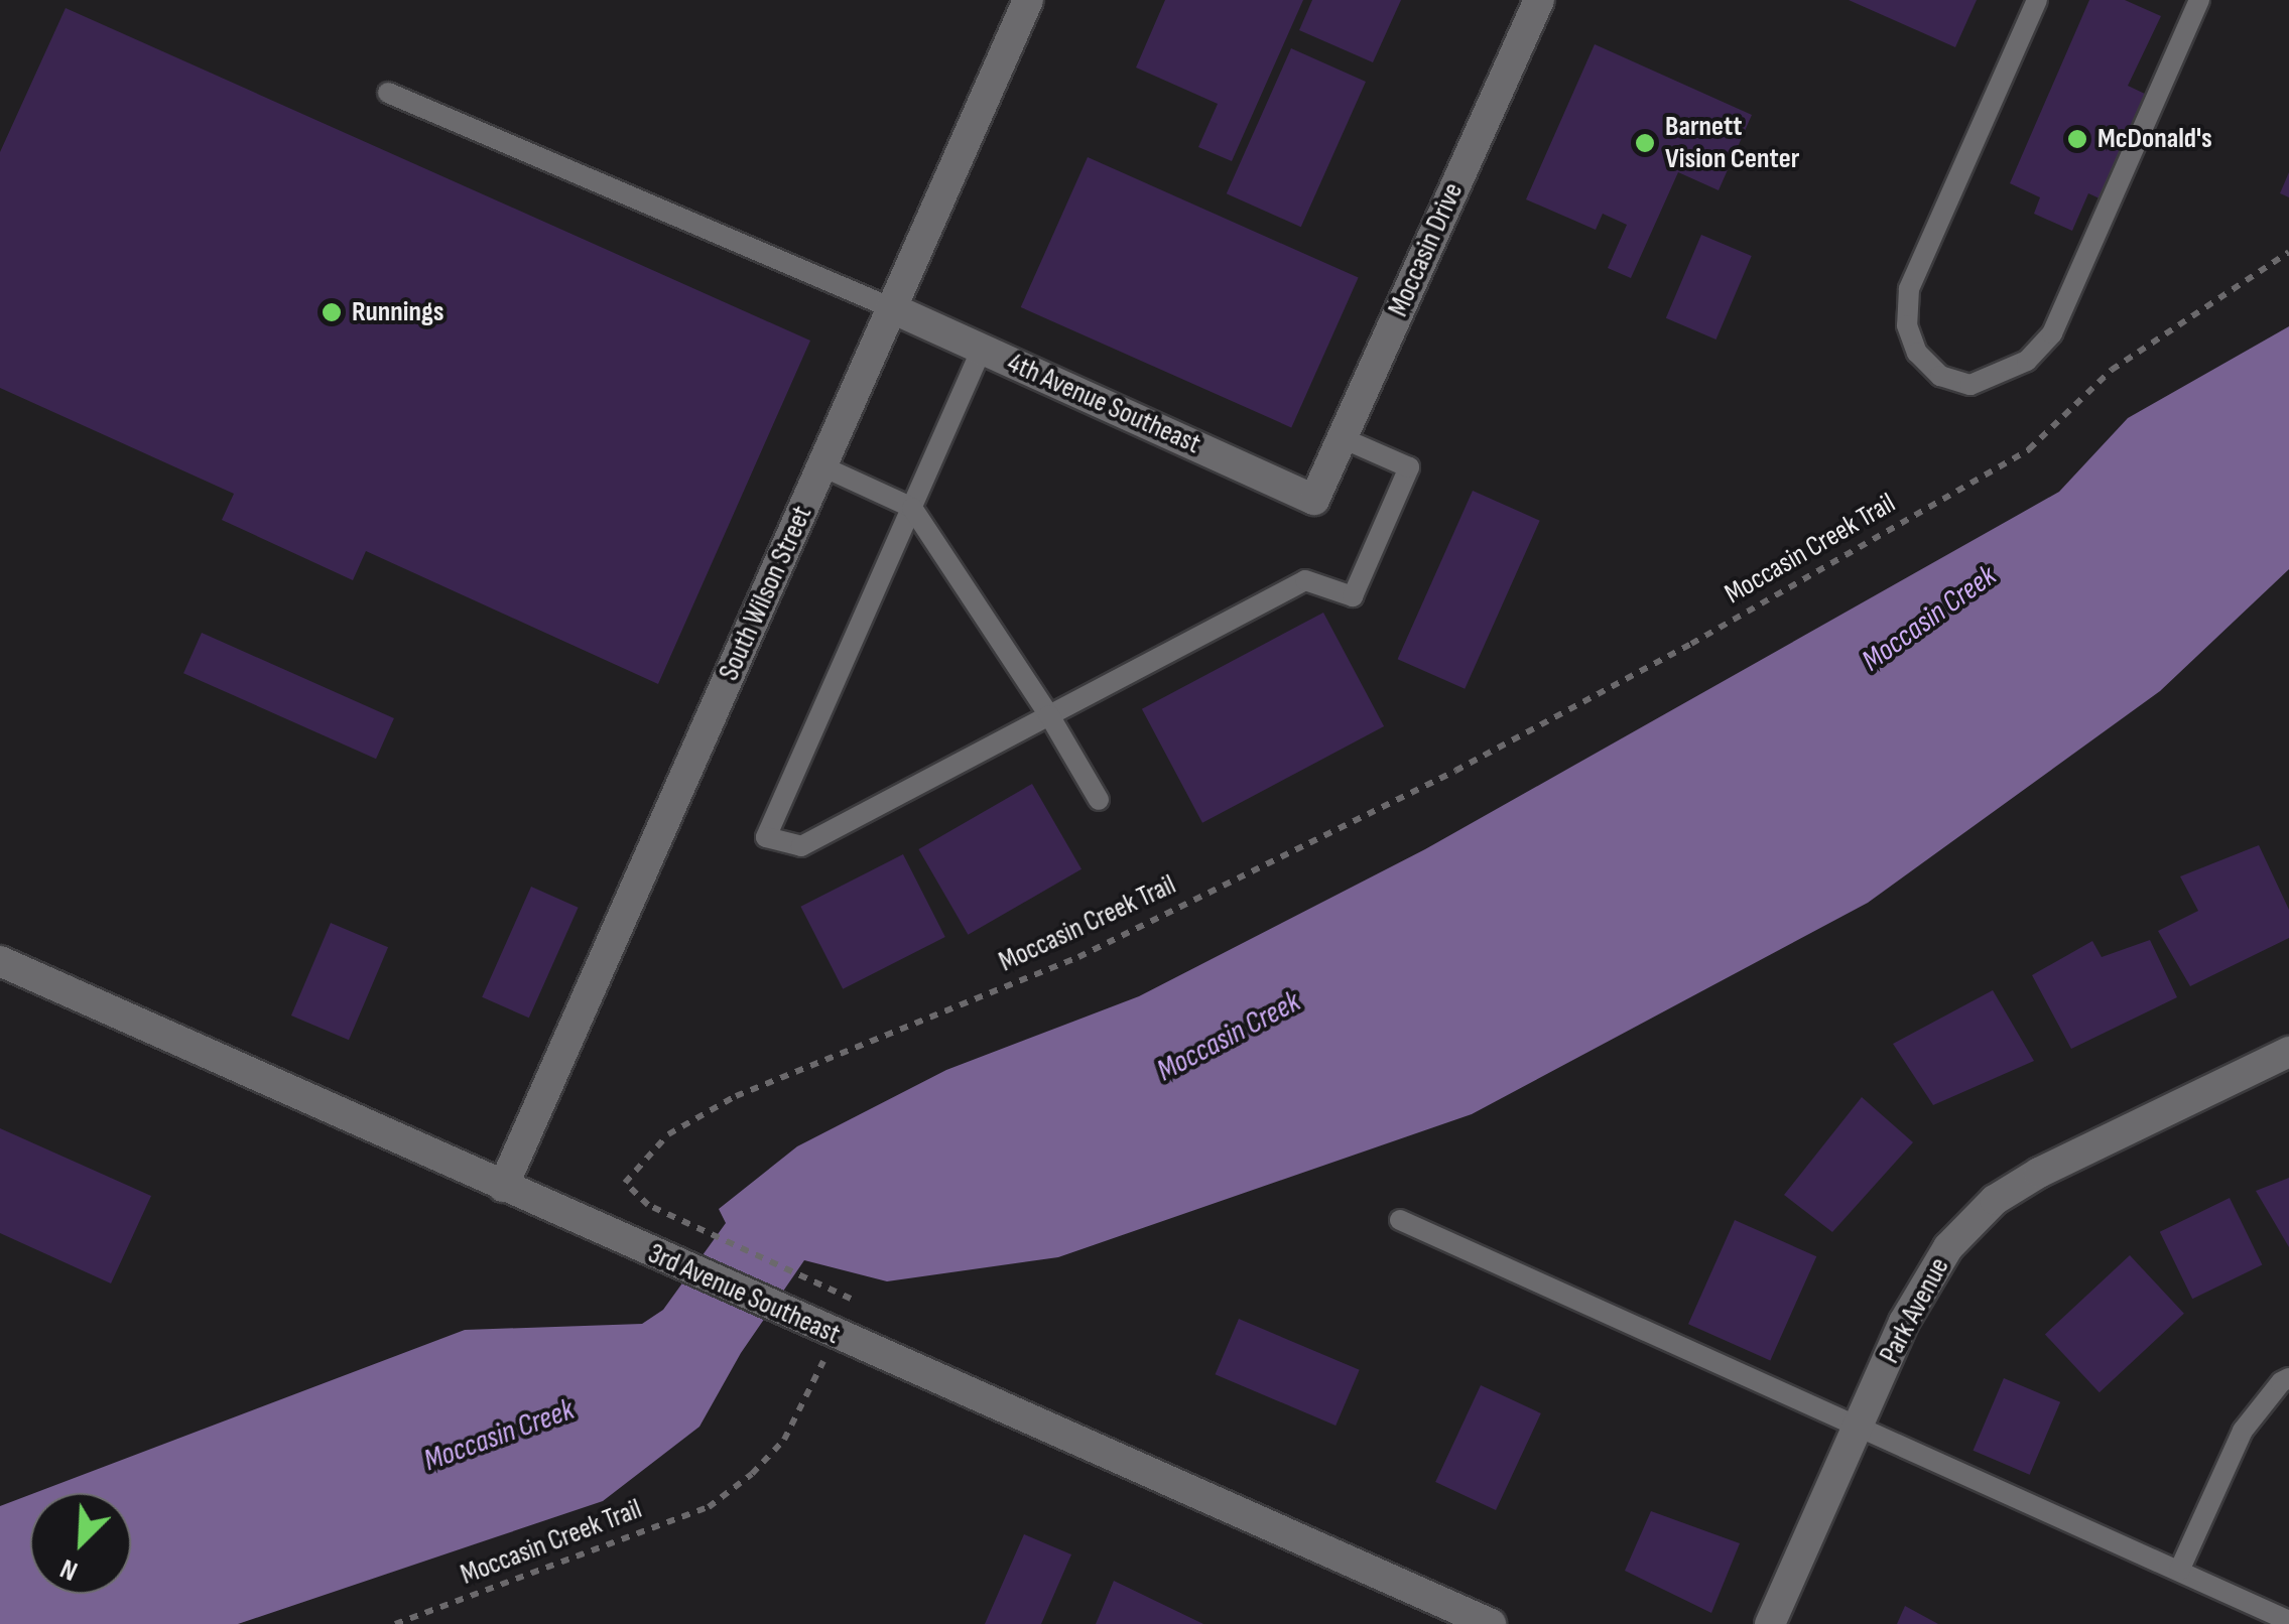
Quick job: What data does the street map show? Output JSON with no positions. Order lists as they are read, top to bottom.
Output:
{
  "streets": {
    "street": [
      "Moccasin Drive",
      "4th Avenue Southeast",
      "South Wilson Street",
      "3rd Avenue Southeast",
      "Park Avenue"
    ],
    "path": ["Moccasin Creek Trail"]
  },
  "crossings": [
    ["Moccasin Drive", "4th Avenue Southeast"],
    ["4th Avenue Southeast", "South Wilson Street"],
    ["Moccasin Creek Trail", "3rd Avenue Southeast"],
    ["South Wilson Street", "3rd Avenue Southeast"]
  ],
  "water": ["Moccasin Creek"],
  "places": ["McDonald's", "Barnett Vision Center", "Runnings"],
  "north": "bottom left"
}
